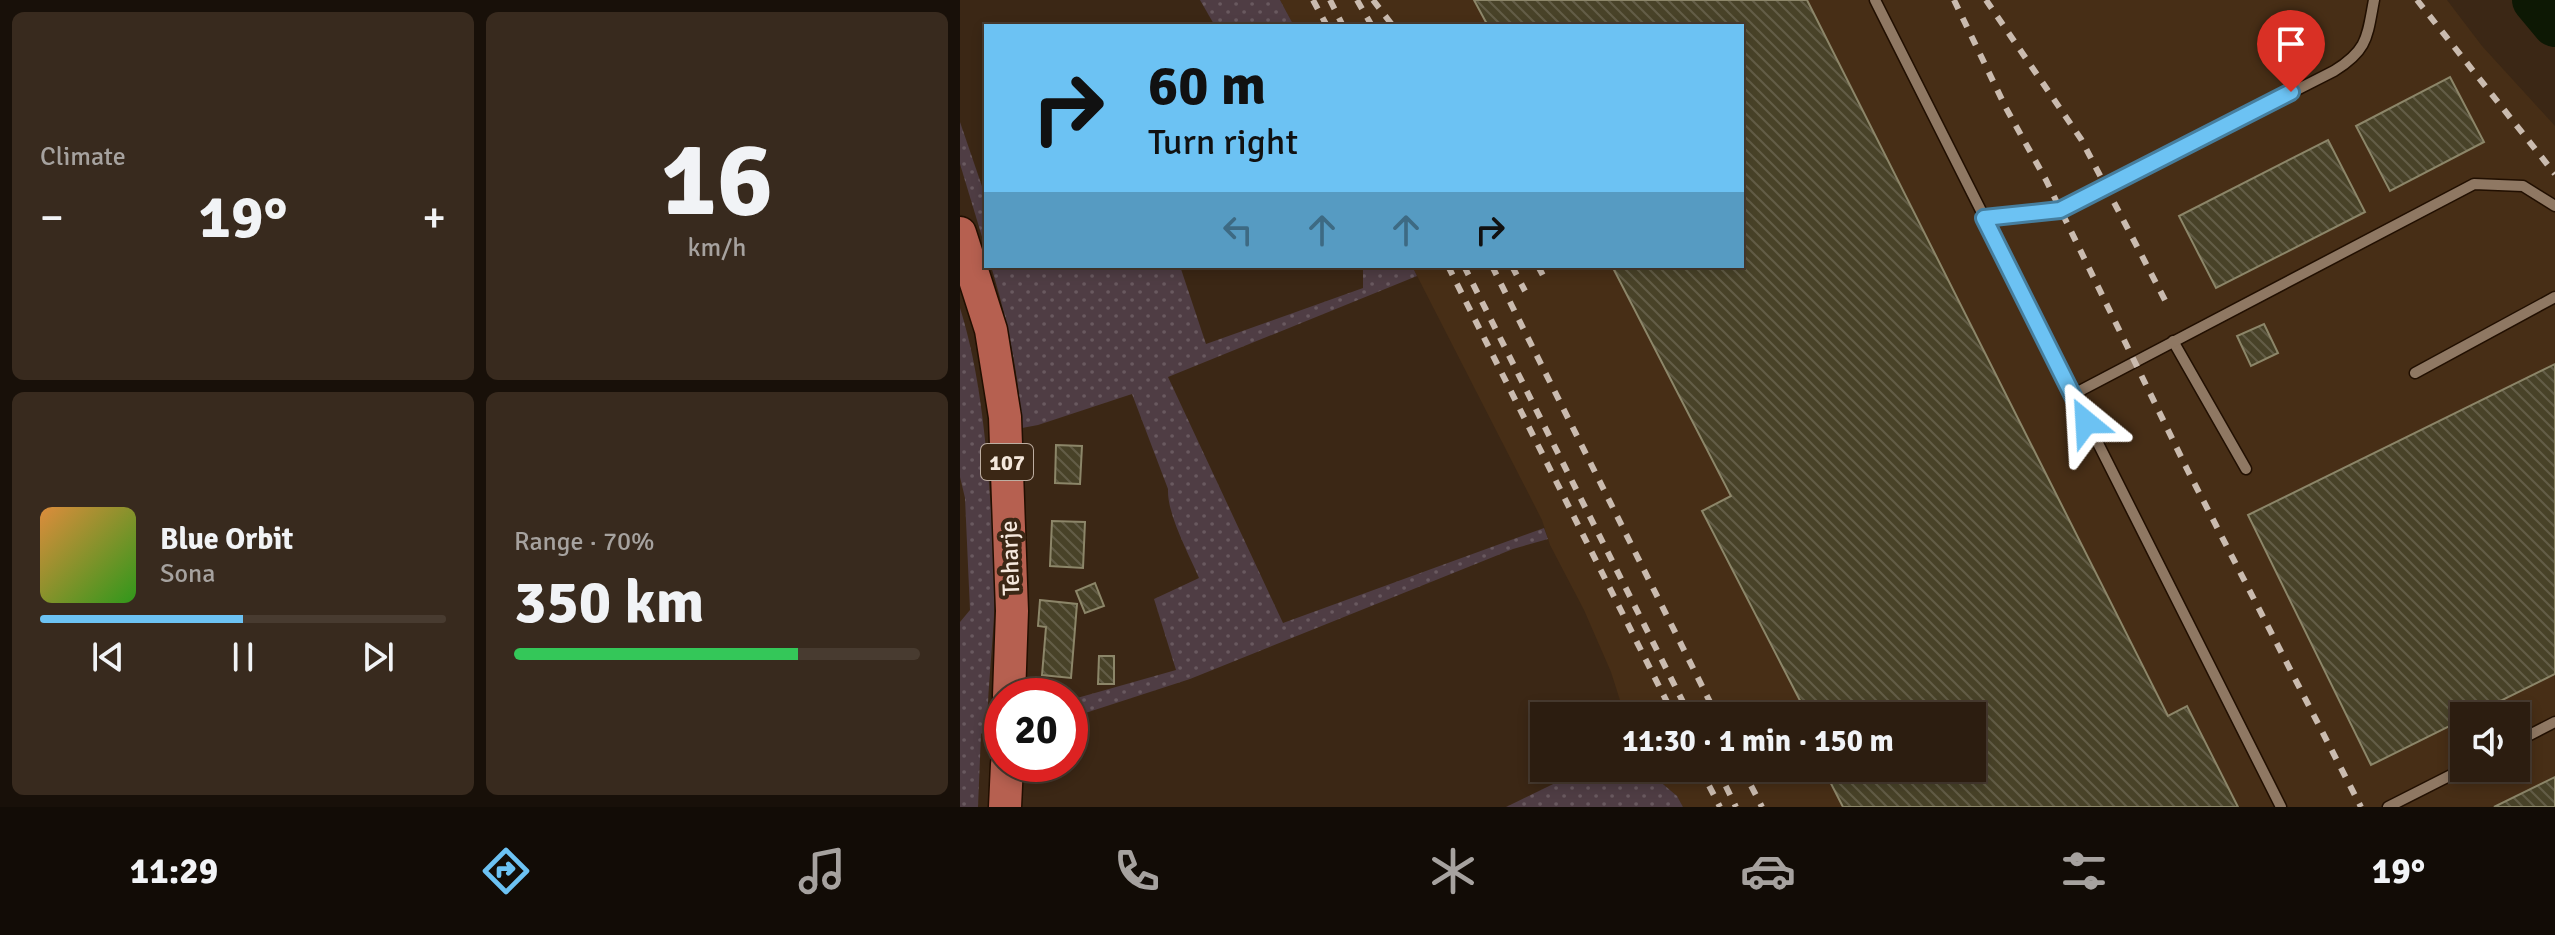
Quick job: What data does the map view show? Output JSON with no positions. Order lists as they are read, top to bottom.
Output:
{
  "streets": {
    "main road": ["107", "Teharje"]
  },
  "page": {
    "tile": [
      "Climate",
      ["16", "km/h"],
      ["Range · 70%", "350 km"]
    ],
    "turn": ["60 m", "Turn right"],
    "heat": ["−", "19°", "+"],
    "song": ["Blue Orbit", "Sona"],
    "limit": "20",
    "trip": "11:30 · 1 min · 150 m",
    "tabs": ["11:29", "19°"]
  }
}
